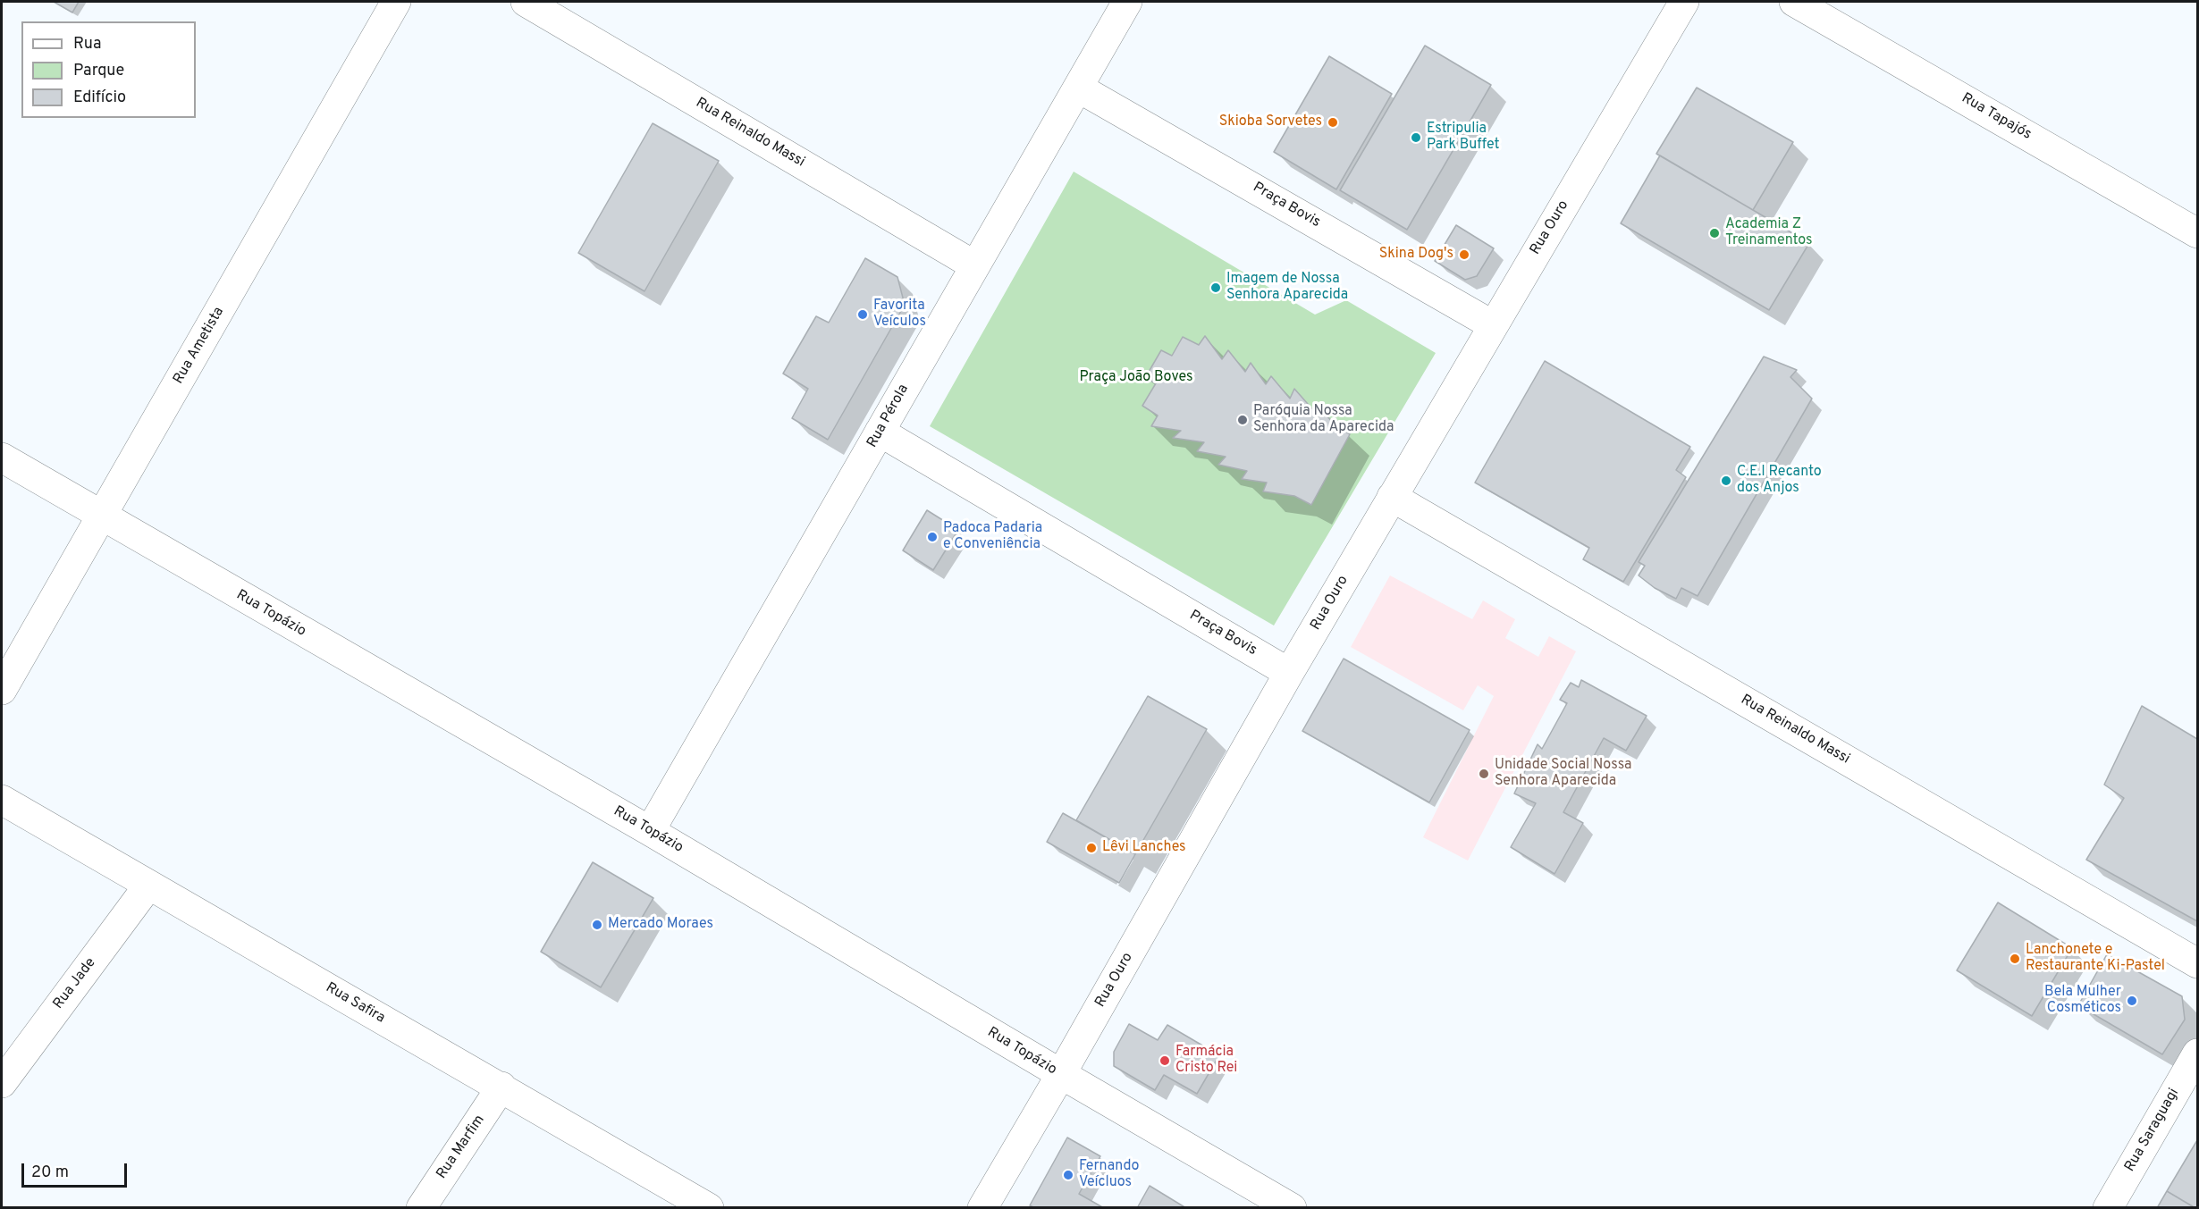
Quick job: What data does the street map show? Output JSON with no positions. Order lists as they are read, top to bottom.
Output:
{
  "streets": {
    "street": [
      "Rua Tapajós",
      "Rua Reinaldo Massi",
      "Praça Bovis",
      "Rua Ouro",
      "Rua Ametista",
      "Rua Pérola",
      "Rua Topázio",
      "Rua Jade",
      "Rua Safira",
      "Rua Saraguagi",
      "Rua Marfim"
    ]
  },
  "crossings": [
    ["Rua Reinaldo Massi", "Rua Ouro"],
    ["Rua Reinaldo Massi", "Rua Pérola"],
    ["Praça Bovis", "Rua Ouro"],
    ["Praça Bovis", "Rua Pérola"],
    ["Rua Ouro", "Rua Topázio"],
    ["Rua Ametista", "Rua Topázio"],
    ["Rua Pérola", "Rua Topázio"],
    ["Rua Jade", "Rua Safira"],
    ["Rua Safira", "Rua Marfim"]
  ],
  "parks": ["Praça João Boves"],
  "places": [
    "Skioba Sorvetes",
    "Estripulia Park Buffet",
    "Academia Z Treinamentos",
    "Skina Dog's",
    "Imagem de Nossa Senhora Aparecida",
    "Favorita Veículos",
    "Paróquia Nossa Senhora da Aparecida",
    "C.E.I Recanto dos Anjos",
    "Padoca Padaria e Conveniência",
    "Unidade Social Nossa Senhora Aparecida",
    "Lêvi Lanches",
    "Mercado Moraes",
    "Lanchonete e Restaurante Ki-Pastel",
    "Bela Mulher Cosméticos",
    "Farmácia Cristo Rei",
    "Fernando Veícluos"
  ],
  "legend": ["Rua", "Parque", "Edifício"],
  "scale_bar": "20 m"
}
